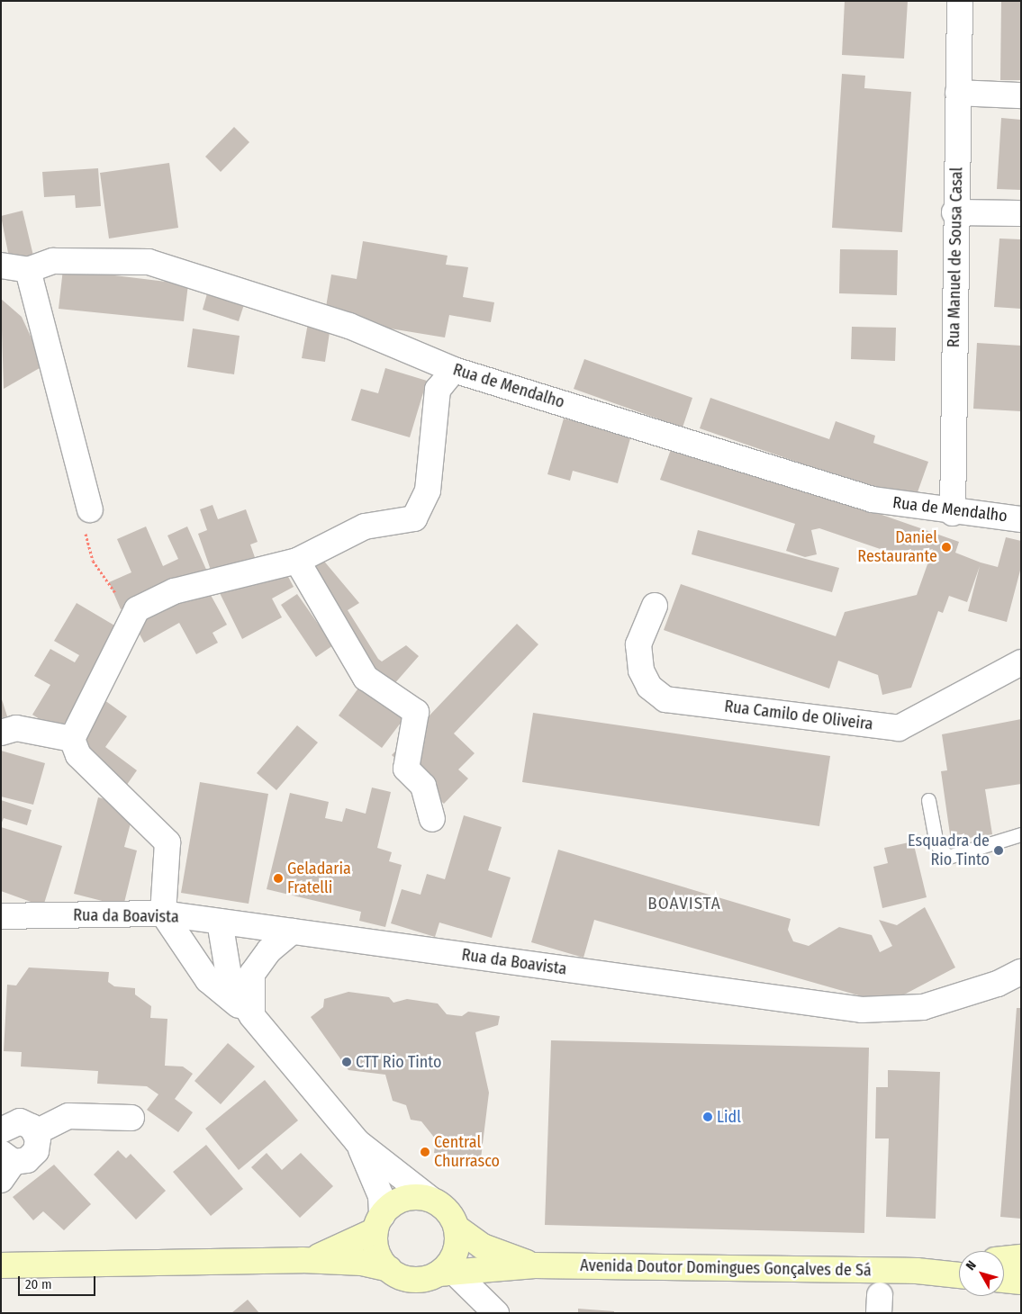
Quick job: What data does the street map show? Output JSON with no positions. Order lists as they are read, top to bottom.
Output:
{
  "streets": {
    "main road": ["Avenida Doutor Domingues Gonçalves de Sá"],
    "street": [
      "Rua Manuel de Sousa Casal",
      "Rua de Mendalho",
      "Rua Camilo de Oliveira",
      "Rua da Boavista"
    ]
  },
  "crossings": [
    ["Rua Manuel de Sousa Casal", "Rua de Mendalho"]
  ],
  "districts": ["BOAVISTA"],
  "places": [
    "Daniel Restaurante",
    "Esquadra de Rio Tinto",
    "Geladaria Fratelli",
    "CTT Rio Tinto",
    "Lidl",
    "Central Churrasco"
  ],
  "scale_bar": "20 m",
  "north": "top left"
}
